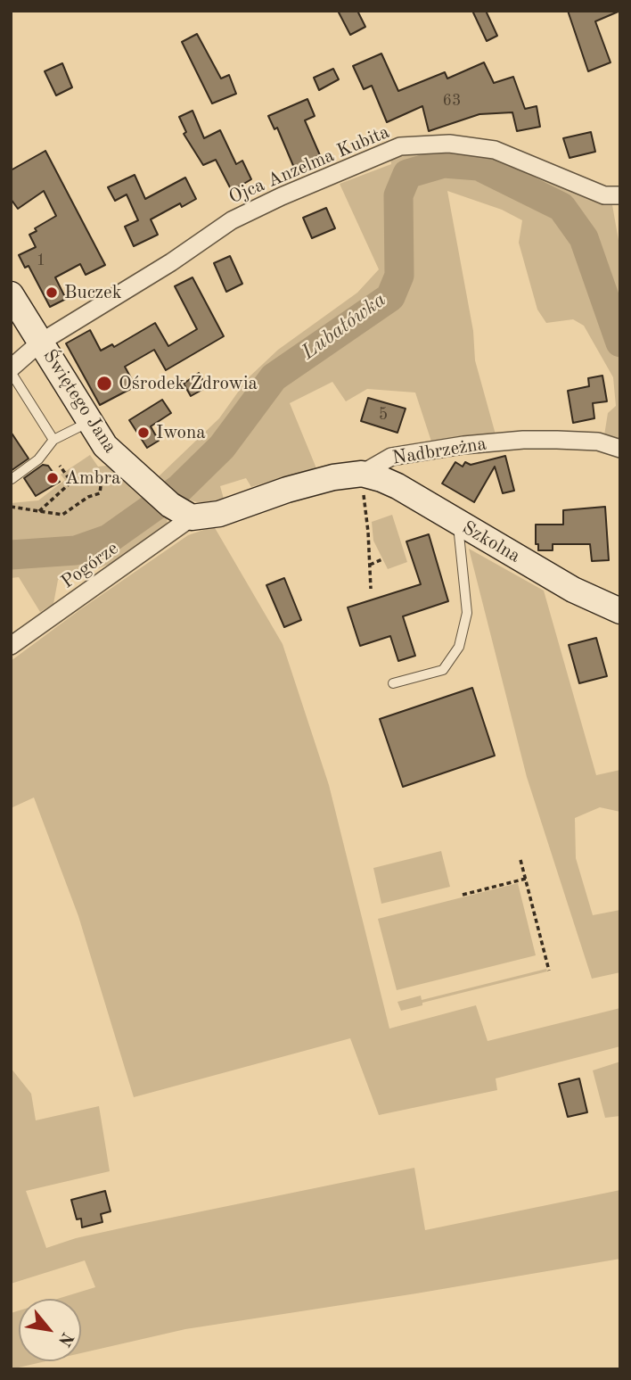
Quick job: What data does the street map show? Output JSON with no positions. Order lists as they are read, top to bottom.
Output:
{
  "streets": {
    "street": [
      "Ojca Anzelma Kubita",
      "Świętego Jana",
      "Nadbrzeżna",
      "Szkolna",
      "Pogórze"
    ]
  },
  "crossings": [
    ["Ojca Anzelma Kubita", "Świętego Jana"],
    ["Świętego Jana", "Nadbrzeżna"],
    ["Świętego Jana", "Pogórze"],
    ["Nadbrzeżna", "Szkolna"],
    ["Nadbrzeżna", "Pogórze"]
  ],
  "water": ["Lubatówka"],
  "places": [
    "Buczek",
    "Ośrodek Zdrowia",
    "Iwona",
    "Ambra"
  ],
  "house_numbers": ["63", "1", "5"],
  "north": "bottom right"
}
